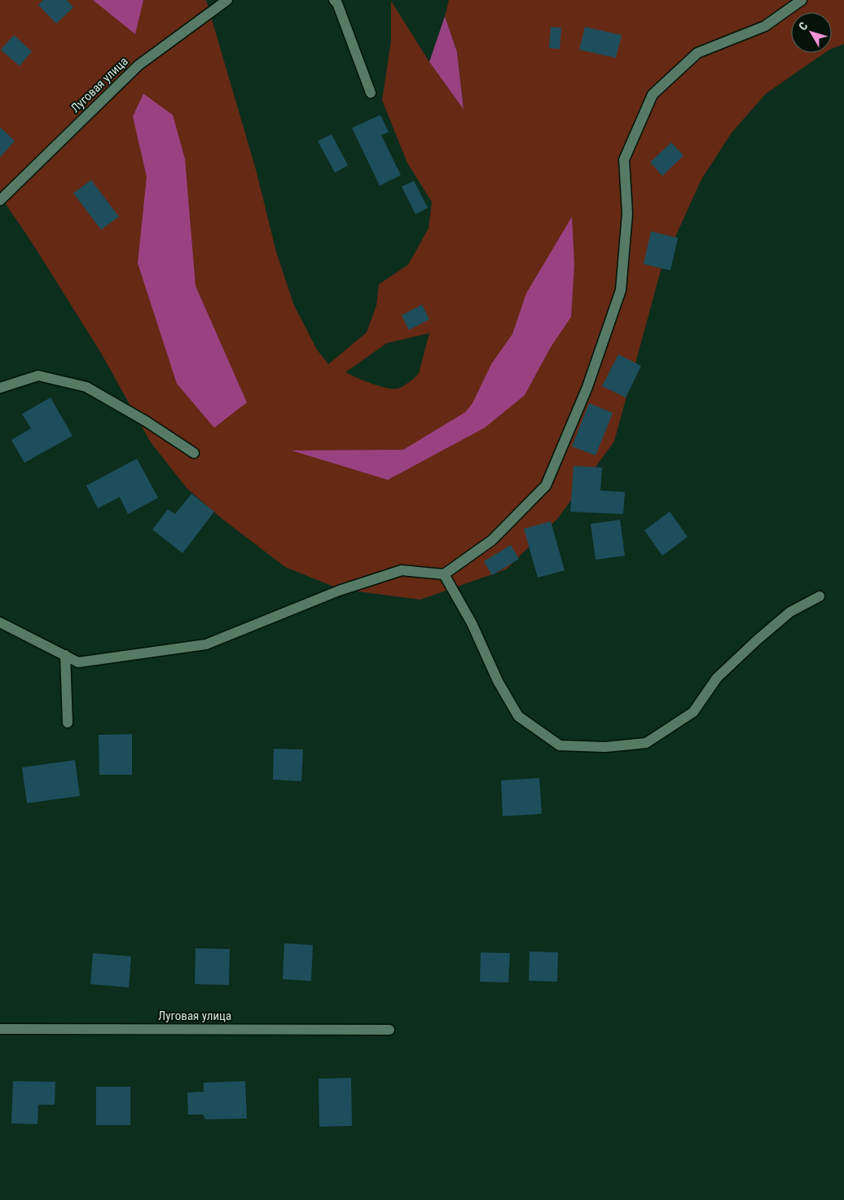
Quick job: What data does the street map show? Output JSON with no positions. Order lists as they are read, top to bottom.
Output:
{
  "streets": {
    "street": ["Луговая улица"]
  },
  "north": "top left"
}
